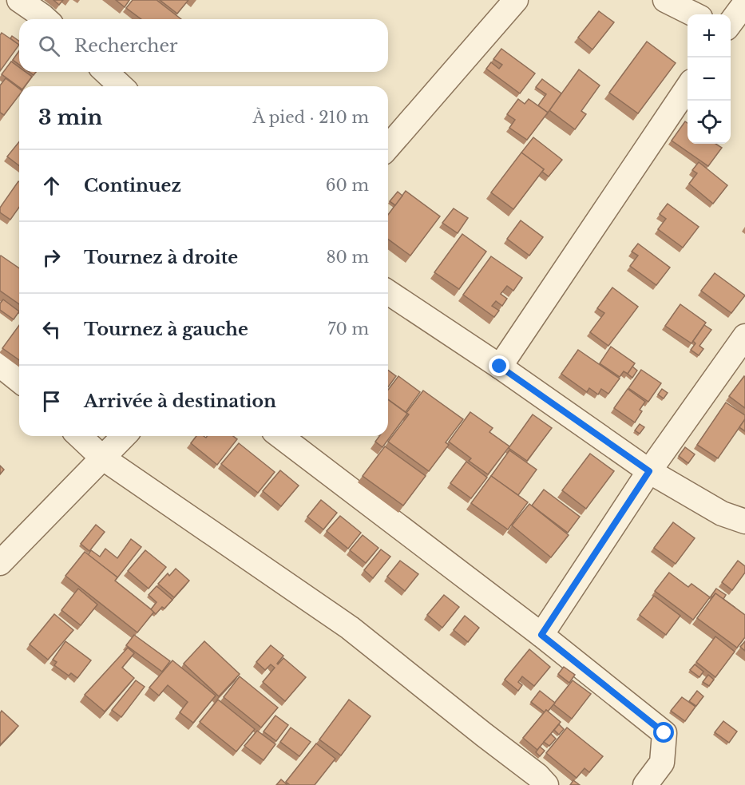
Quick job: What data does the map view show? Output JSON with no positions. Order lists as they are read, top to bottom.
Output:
{
  "page": {
    "map_buttons": ["+", "−"],
    "search": "Rechercher",
    "heading": ["3 min", "À pied · 210 m"],
    "list": [
      ["Continuez", "60 m"],
      ["Tournez à droite", "80 m"],
      ["Tournez à gauche", "70 m"],
      "Arrivée à destination"
    ]
  }
}
